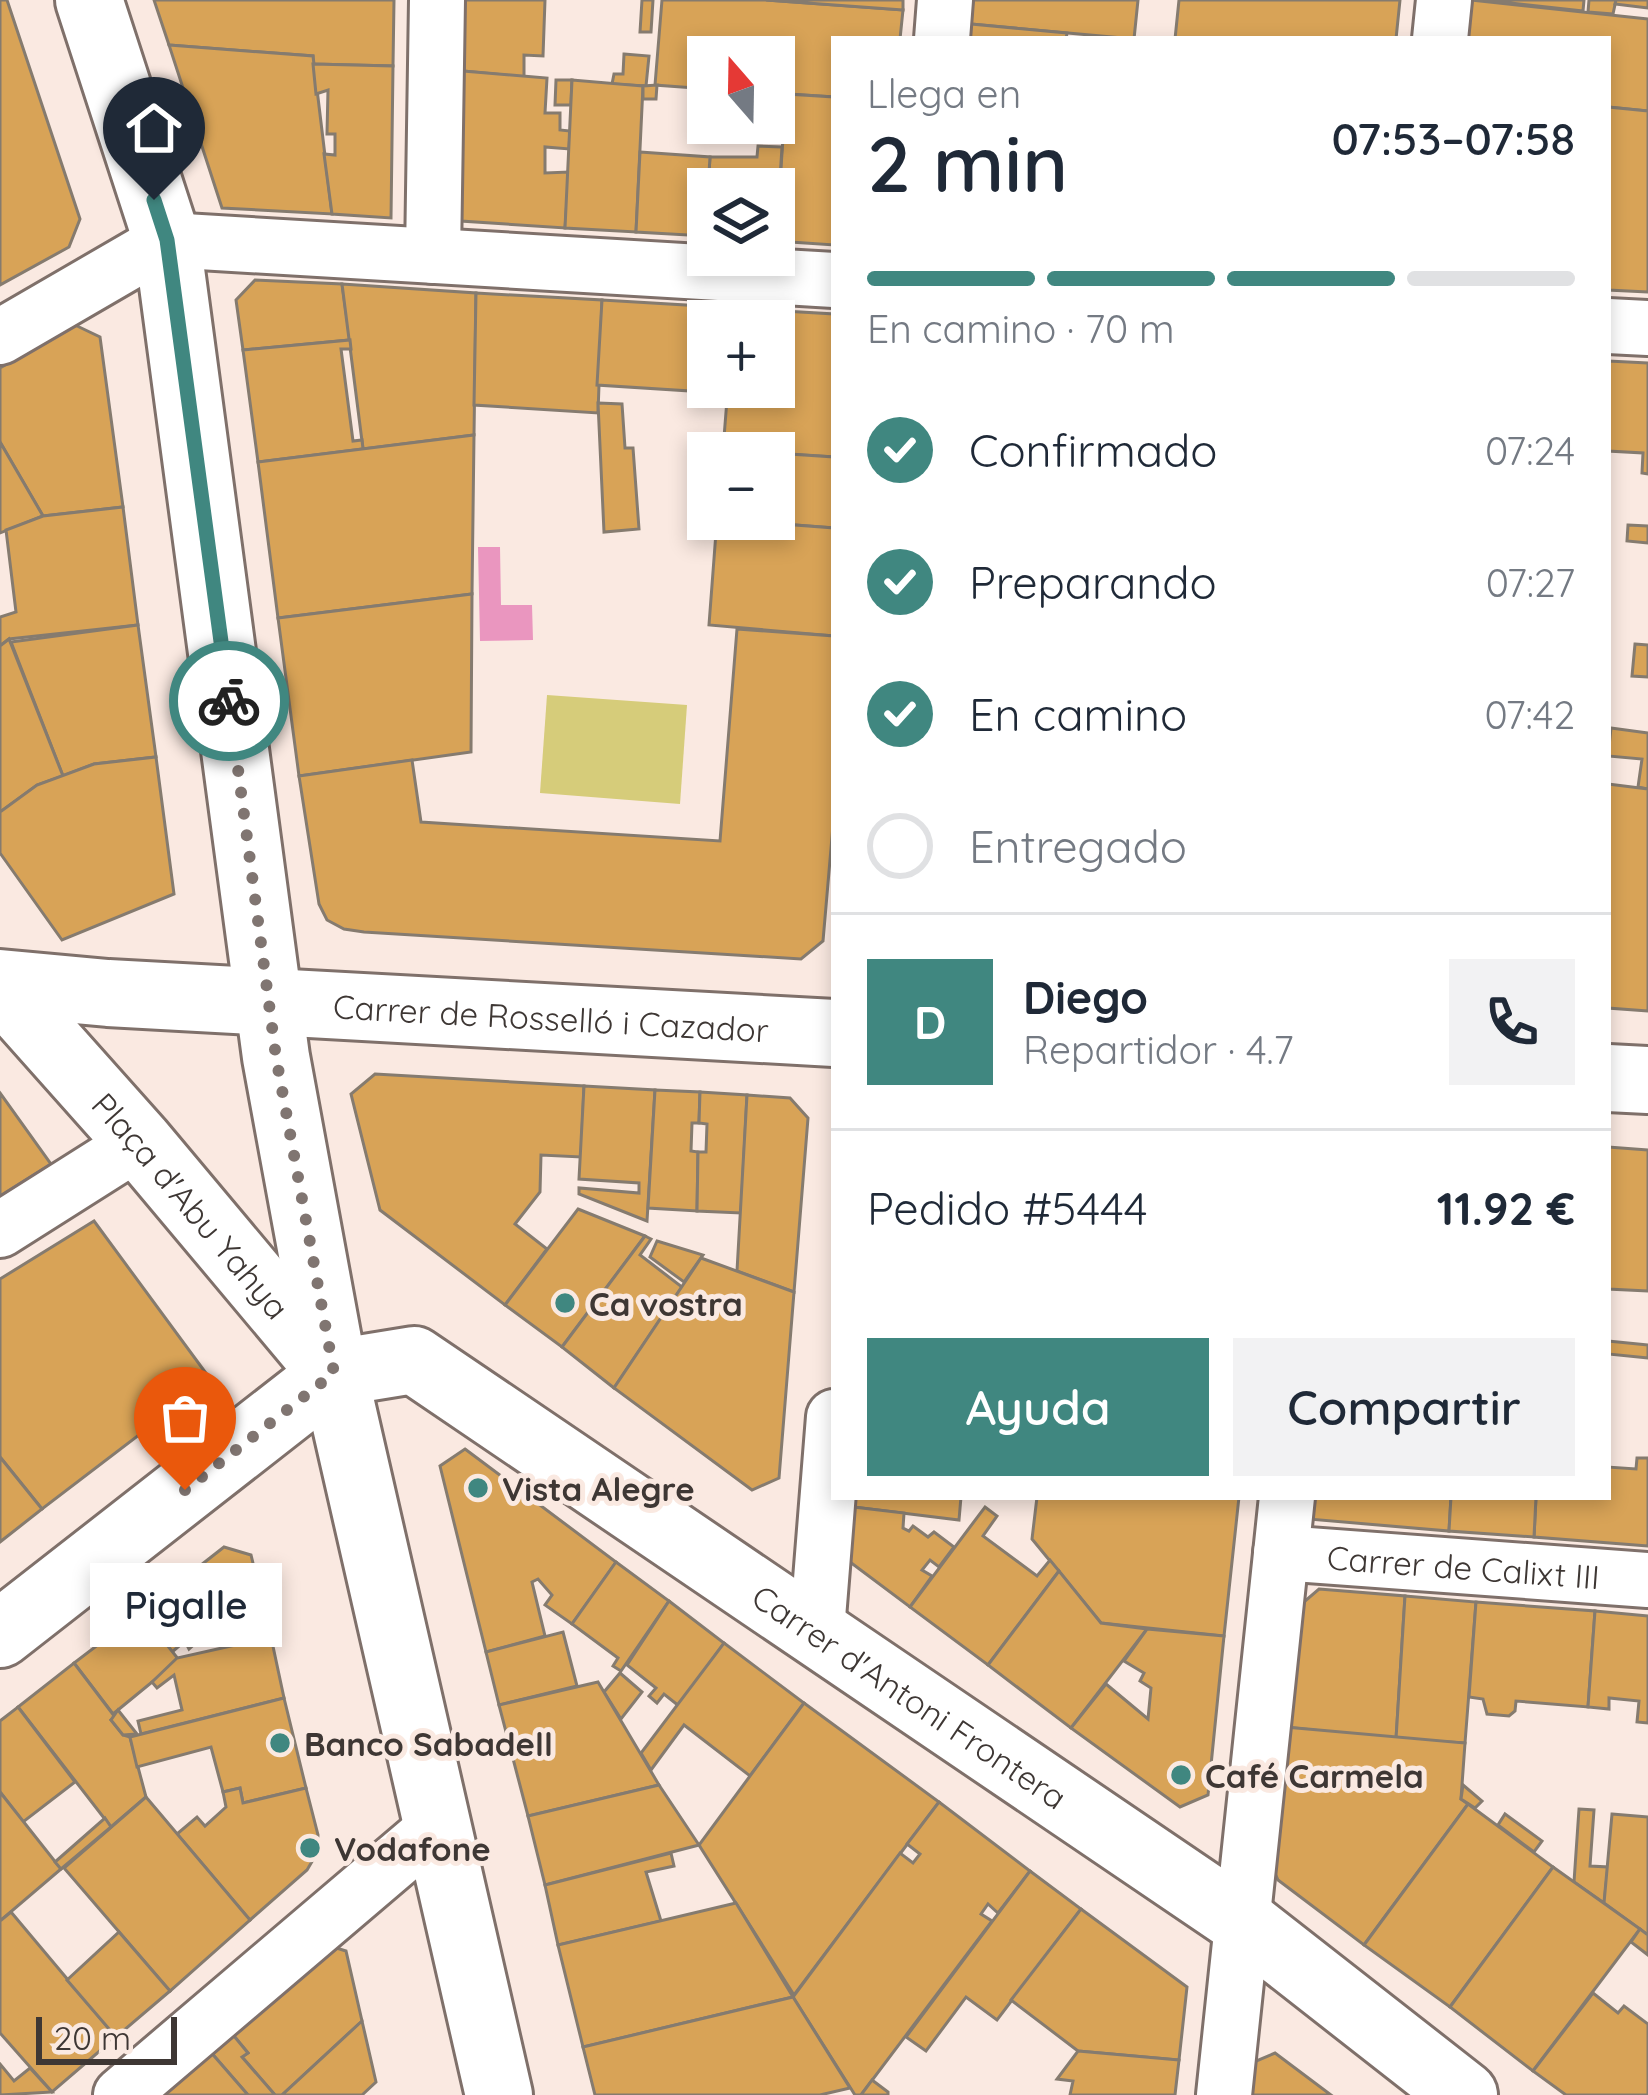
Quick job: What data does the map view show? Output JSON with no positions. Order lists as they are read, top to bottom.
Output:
{
  "streets": {
    "main road": ["Carrer de Rosselló i Cazador", "Plaça d'Abu Yahya", "Carrer d'Antoni Frontera"],
    "street": ["Carrer de Calixt III"]
  },
  "crossings": [
    ["Carrer de Rosselló i Cazador", "Plaça d'Abu Yahya"],
    ["Plaça d'Abu Yahya", "Carrer d'Antoni Frontera"]
  ],
  "places": [
    "Ca vostra",
    "Vista Alegre",
    "Pigalle",
    "Banco Sabadell",
    "Café Carmela",
    "Vodafone"
  ],
  "scale_bar": "20 m",
  "north": "top",
  "page": {
    "map_buttons": ["+", "−"],
    "heading": ["2 min", "Llega en", "07:53–07:58"],
    "panel": [
      "Diego",
      "Repartidor · 4.7",
      "Pedido #5444",
      "11.92 €"
    ],
    "bar": "En camino · 70 m",
    "list": [
      ["Confirmado", "07:24"],
      ["Preparando", "07:27"],
      ["En camino", "07:42"],
      "Entregado"
    ],
    "round": "D",
    "buttons": ["Ayuda", "Compartir"],
    "bubble": "Pigalle",
    "scale": "20 m"
  }
}
